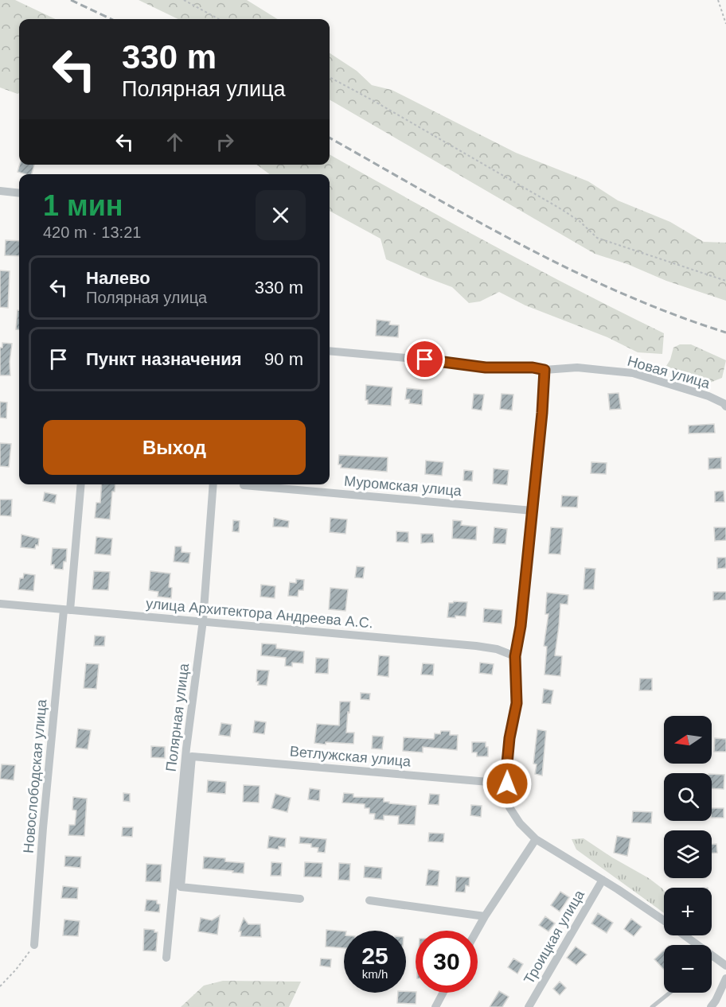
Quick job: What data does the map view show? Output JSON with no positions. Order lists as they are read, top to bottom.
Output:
{
  "streets": {
    "street": [
      "Новая улица",
      "Муромская улица",
      "улица Архитектора Андреева А.С.",
      "Полярная улица",
      "Ветлужская улица",
      "Новослободская улица",
      "Троицкая улица"
    ]
  },
  "crossings": [
    ["Новая улица", "Троицкая улица"],
    ["Муромская улица", "Троицкая улица"],
    ["улица Архитектора Андреева А.С.", "Полярная улица"],
    ["улица Архитектора Андреева А.С.", "Новослободская улица"],
    ["улица Архитектора Андреева А.С.", "Троицкая улица"],
    ["Полярная улица", "Ветлужская улица"],
    ["Ветлужская улица", "Троицкая улица"]
  ],
  "north": "left",
  "page": {
    "turn": ["330 m", "Полярная улица"],
    "heading": ["1 мин", "420 m · 13:21"],
    "list": [
      {
        "name": "Налево",
        "note": "Полярная улица",
        "value": "330 m"
      },
      {
        "name": "Пункт назначения",
        "value": "90 m"
      }
    ],
    "buttons": "Выход",
    "map_buttons": ["+", "−"],
    "speed": "25 km/h",
    "limit": "30"
  }
}
